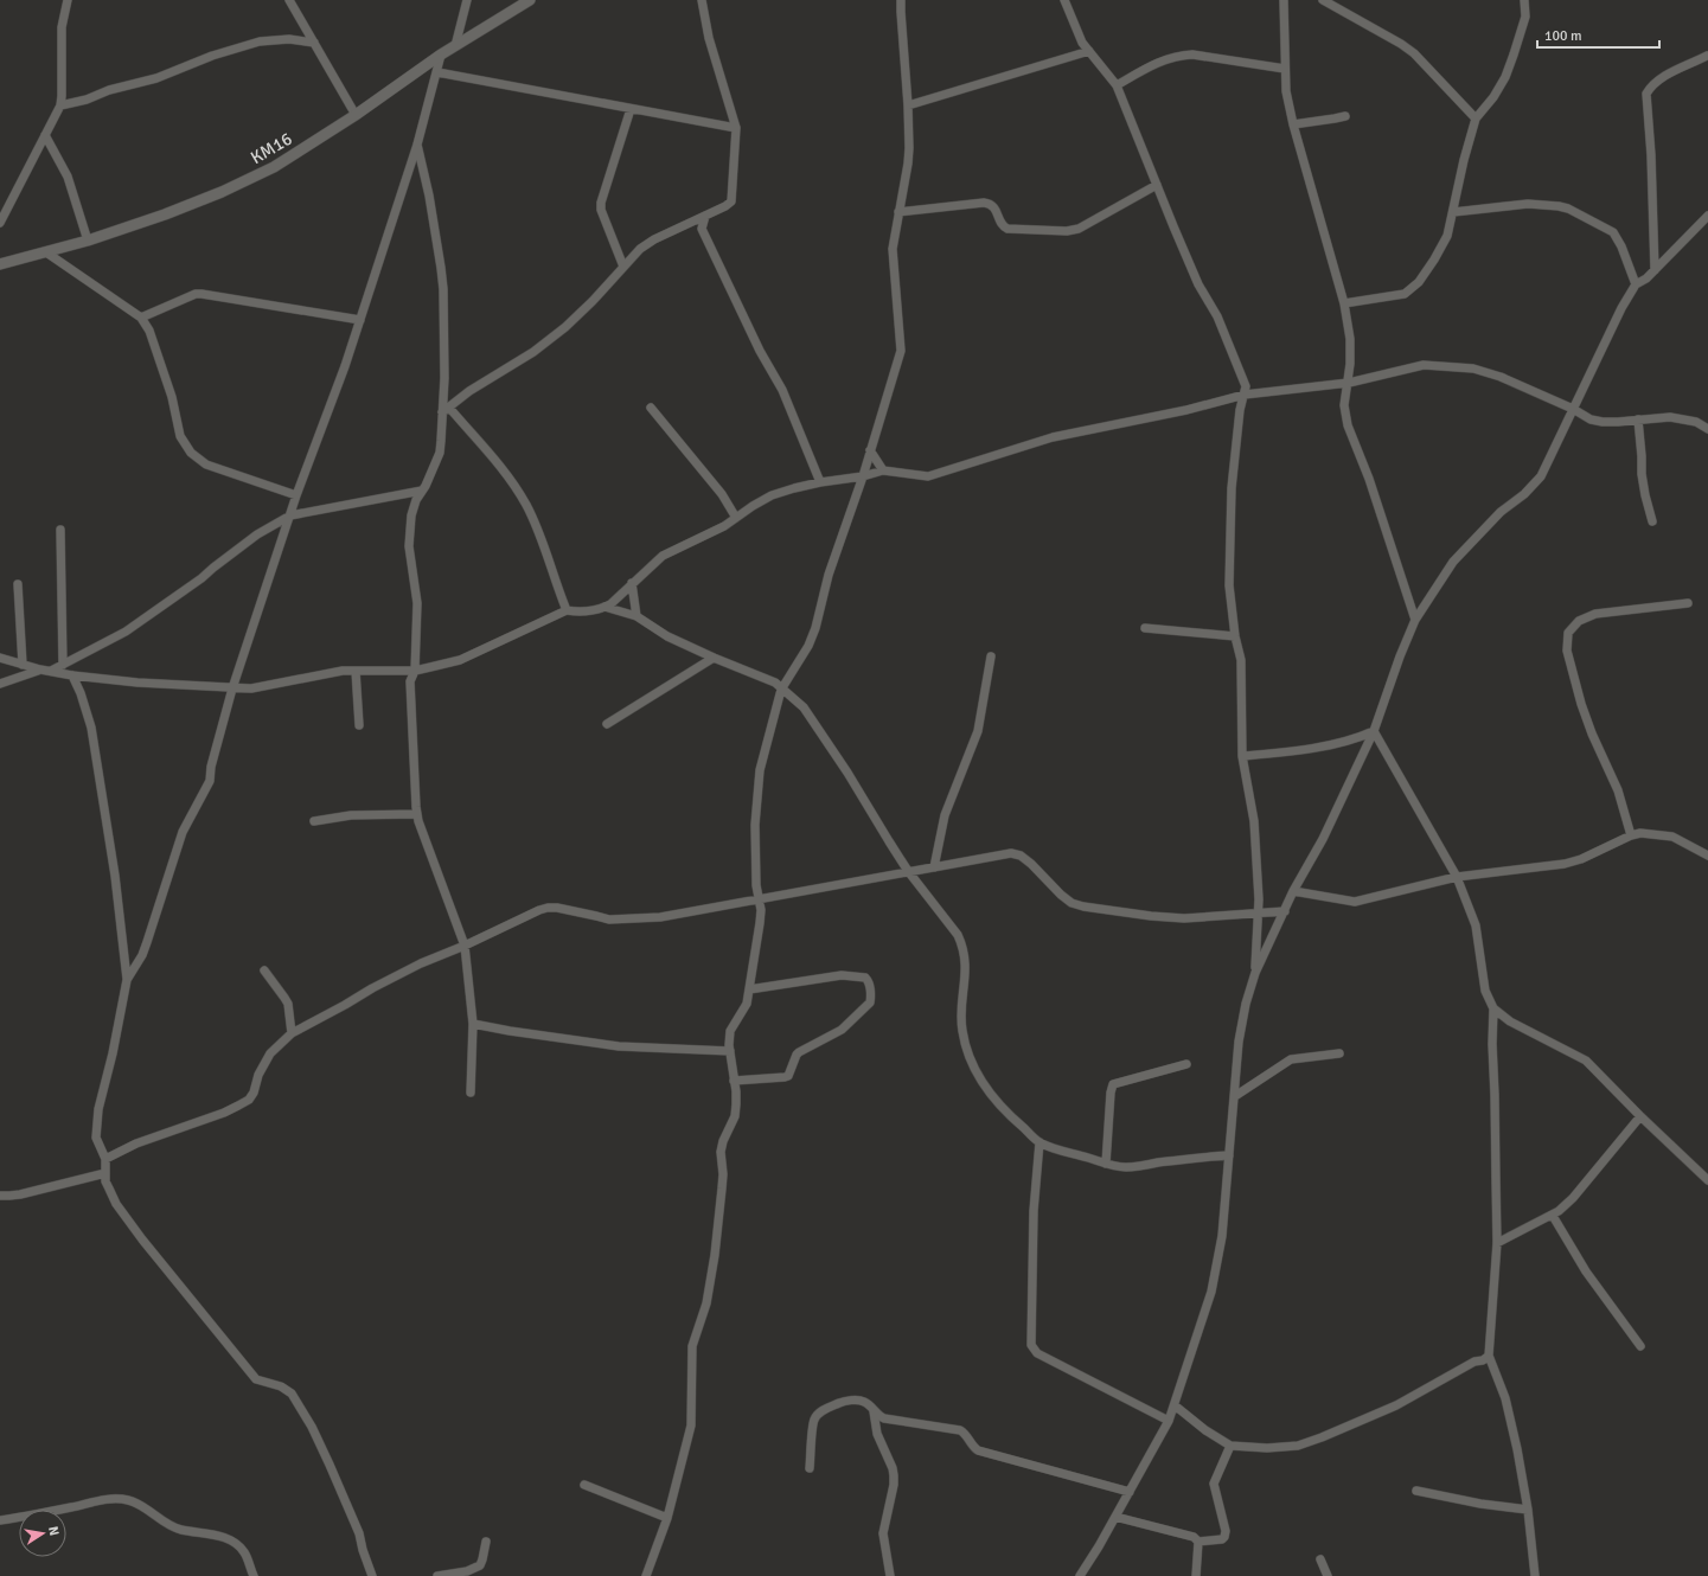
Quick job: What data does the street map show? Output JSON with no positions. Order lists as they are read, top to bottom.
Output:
{
  "streets": {
    "street": ["KM16"]
  },
  "scale_bar": "100 m",
  "north": "right"
}
